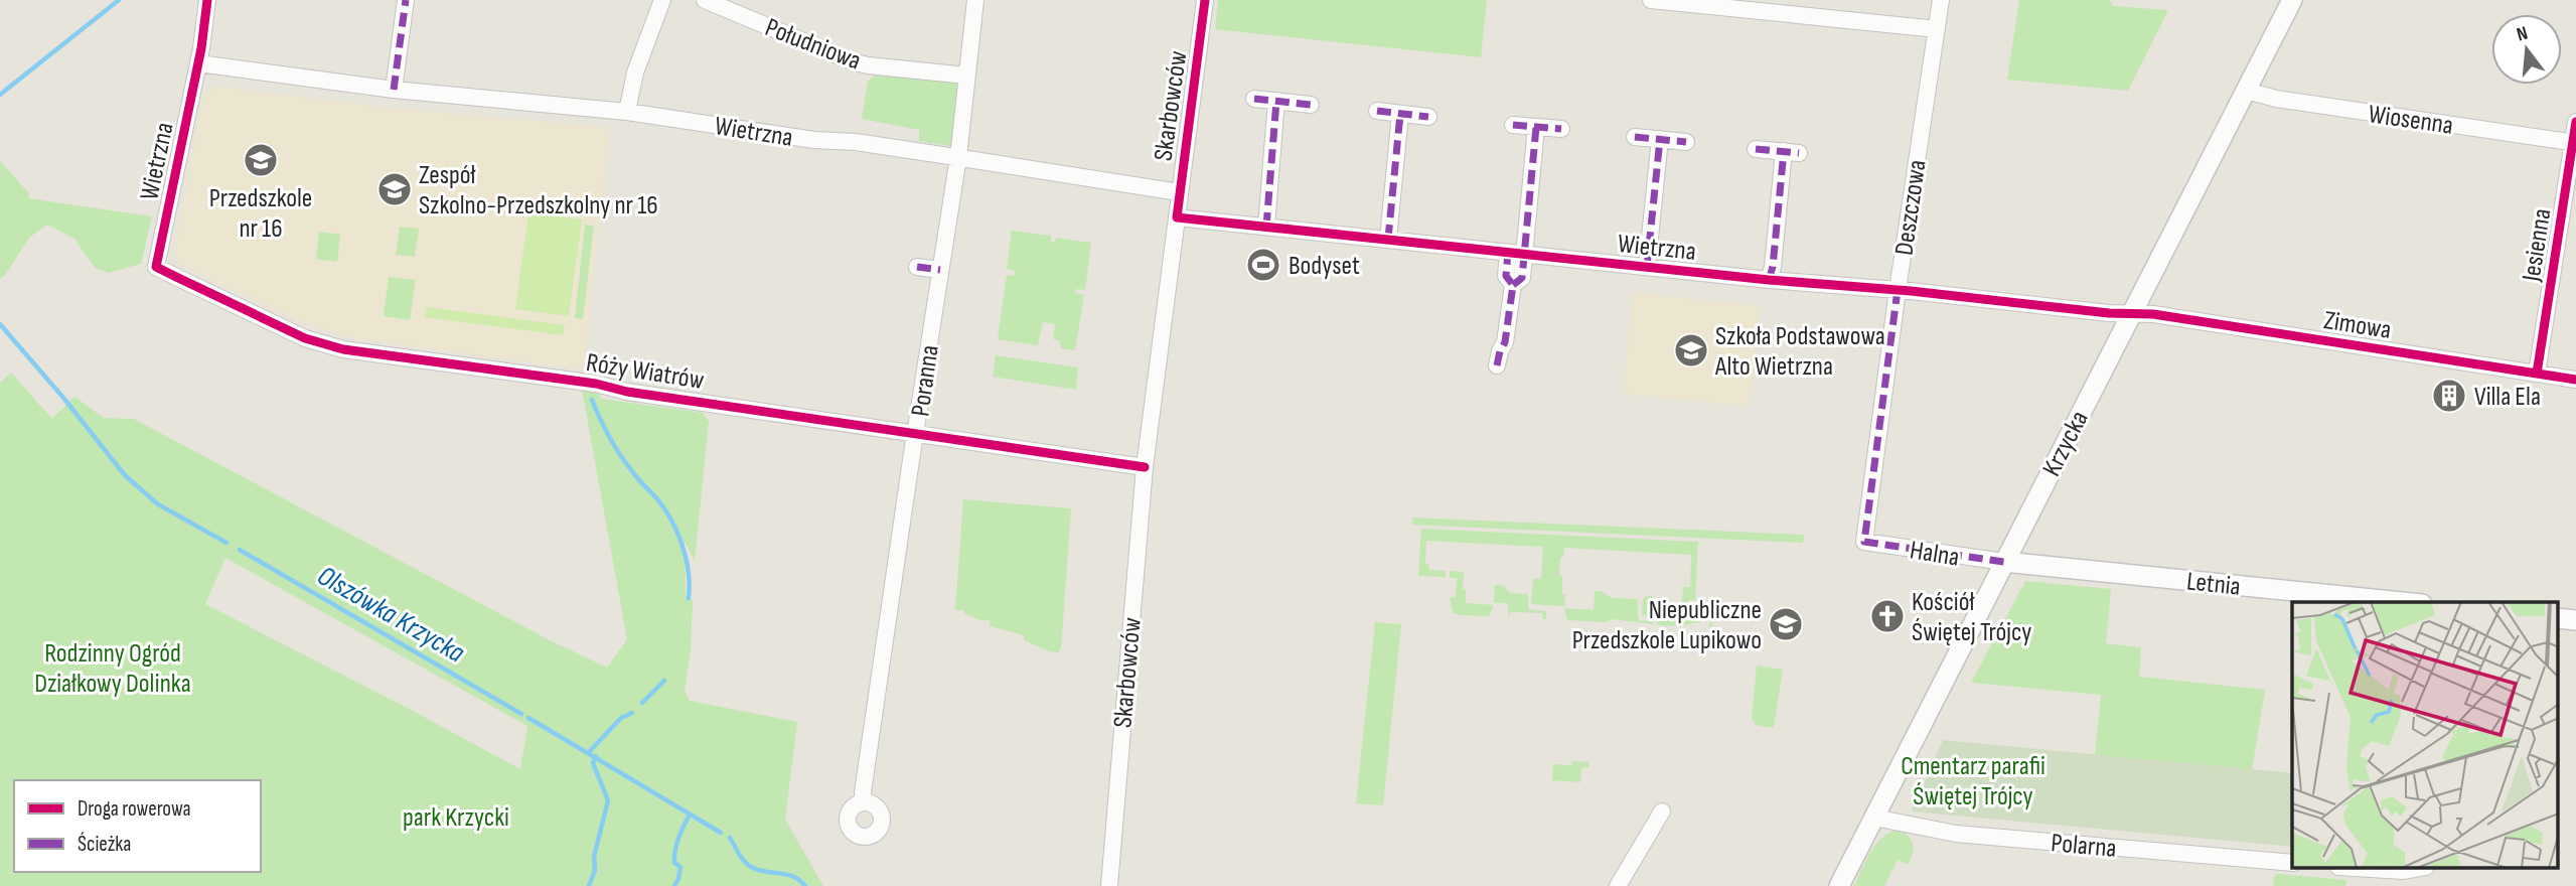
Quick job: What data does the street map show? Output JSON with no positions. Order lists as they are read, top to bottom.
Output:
{
  "streets": {
    "street": [
      "Południowa",
      "Skarbowców",
      "Wiosenna",
      "Wietrzna",
      "Deszczowa",
      "Jesienna",
      "Zimowa",
      "Róży Wiatrów",
      "Poranna",
      "Krzycka",
      "Halna",
      "Letnia",
      "Polarna"
    ]
  },
  "crossings": [
    ["Południowa", "Poranna"],
    ["Skarbowców", "Wietrzna"],
    ["Skarbowców", "Róży Wiatrów"],
    ["Wiosenna", "Jesienna"],
    ["Wiosenna", "Krzycka"],
    ["Wietrzna", "Deszczowa"],
    ["Wietrzna", "Zimowa"],
    ["Wietrzna", "Róży Wiatrów"],
    ["Wietrzna", "Poranna"],
    ["Wietrzna", "Krzycka"],
    ["Deszczowa", "Halna"],
    ["Jesienna", "Zimowa"],
    ["Zimowa", "Krzycka"],
    ["Róży Wiatrów", "Poranna"],
    ["Krzycka", "Halna"],
    ["Krzycka", "Letnia"],
    ["Krzycka", "Polarna"],
    ["Halna", "Letnia"]
  ],
  "water": ["Olszówka Krzycka"],
  "parks": ["Rodzinny Ogród Działkowy Dolinka", "Cmentarz parafii Świętej Trójcy", "park Krzycki"],
  "places": {
    "school or university": [
      "Przedszkole nr 16",
      "Zespół Szkolno-Przedszkolny nr 16",
      "Szkoła Podstawowa Alto Wietrzna",
      "Niepubliczne Przedszkole Lupikowo"
    ],
    "sports": ["Bodyset"],
    "building": ["Villa Ela"],
    "church": ["Kościół Świętej Trójcy"]
  },
  "legend": ["Droga rowerowa", "Ścieżka"],
  "north": "top"
}
